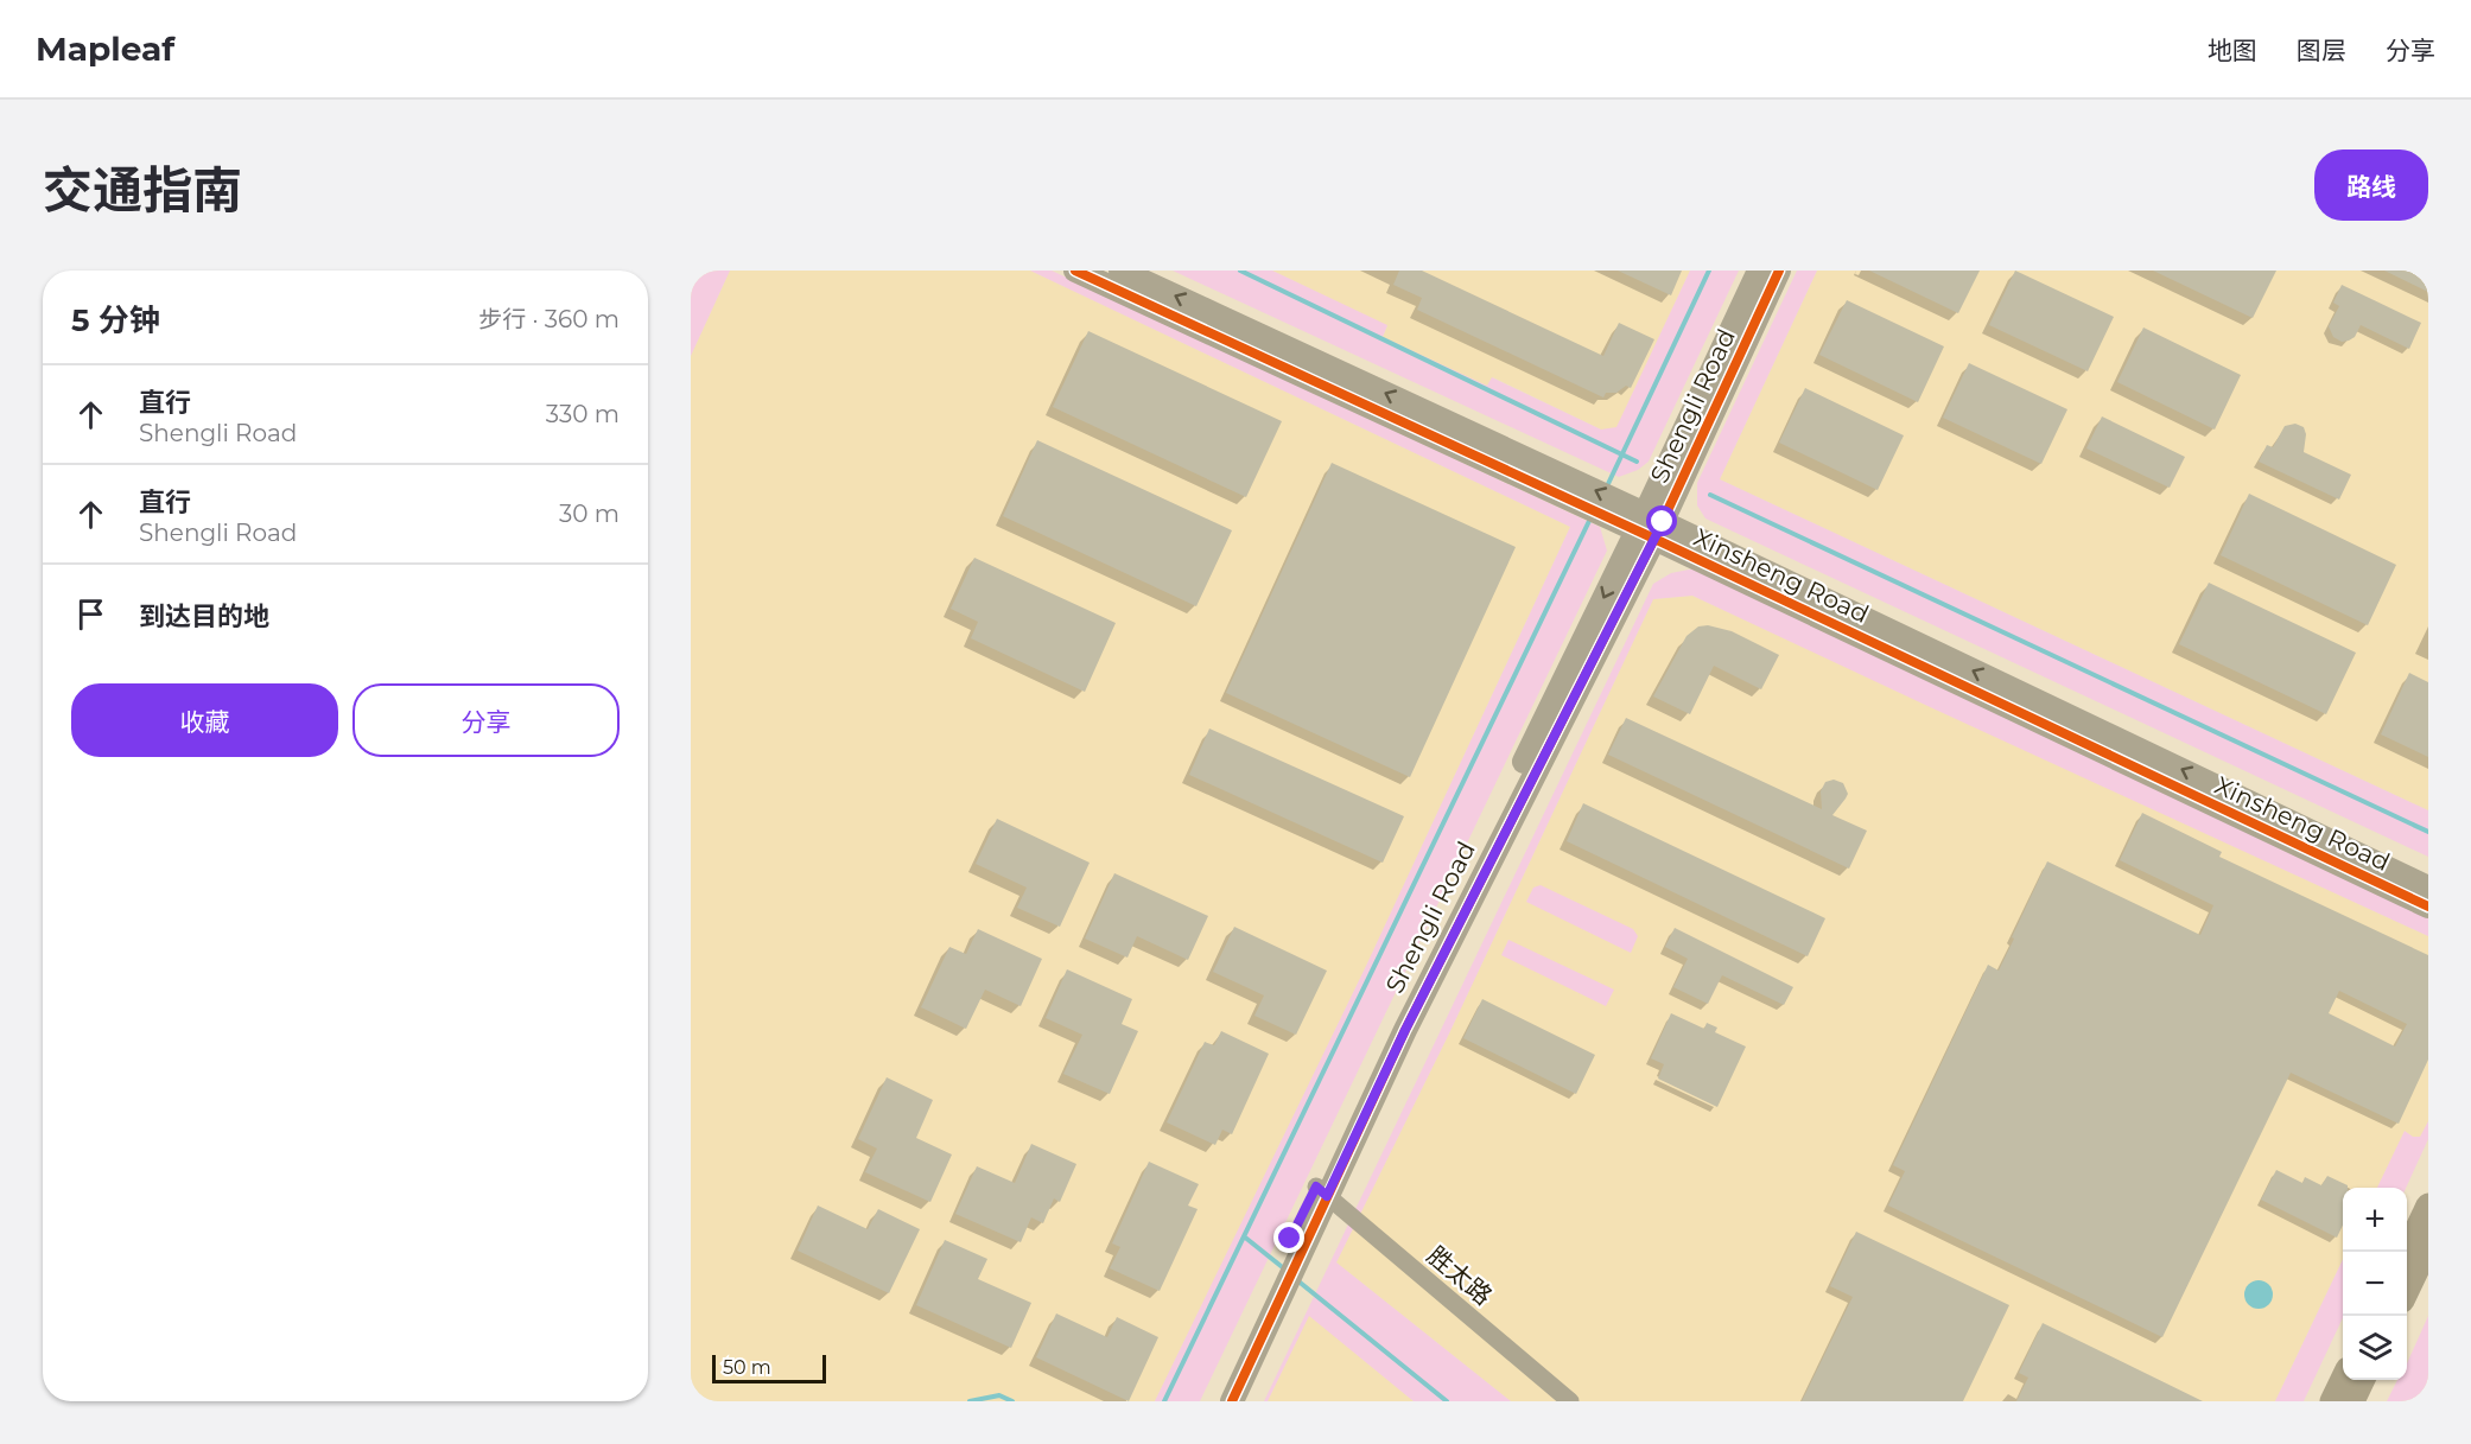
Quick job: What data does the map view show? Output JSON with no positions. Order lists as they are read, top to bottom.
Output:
{
  "streets": {
    "street": ["Shengli Road", "Xinsheng Road", "胜太路"]
  },
  "crossings": [
    ["Shengli Road", "Xinsheng Road"],
    ["Shengli Road", "胜太路"]
  ],
  "scale_bar": "50 m",
  "page": {
    "header": "Mapleaf",
    "nav": ["地图", "图层", "分享"],
    "title": "交通指南",
    "buttons": [
      "路线",
      ["收藏", "分享"]
    ],
    "heading": ["5 分钟", "步行 · 360 m"],
    "list": [
      ["直行", "Shengli Road", "330 m"],
      ["直行", "Shengli Road", "30 m"],
      "到达目的地"
    ],
    "map_buttons": ["+", "−"],
    "scale": "50 m"
  }
}
